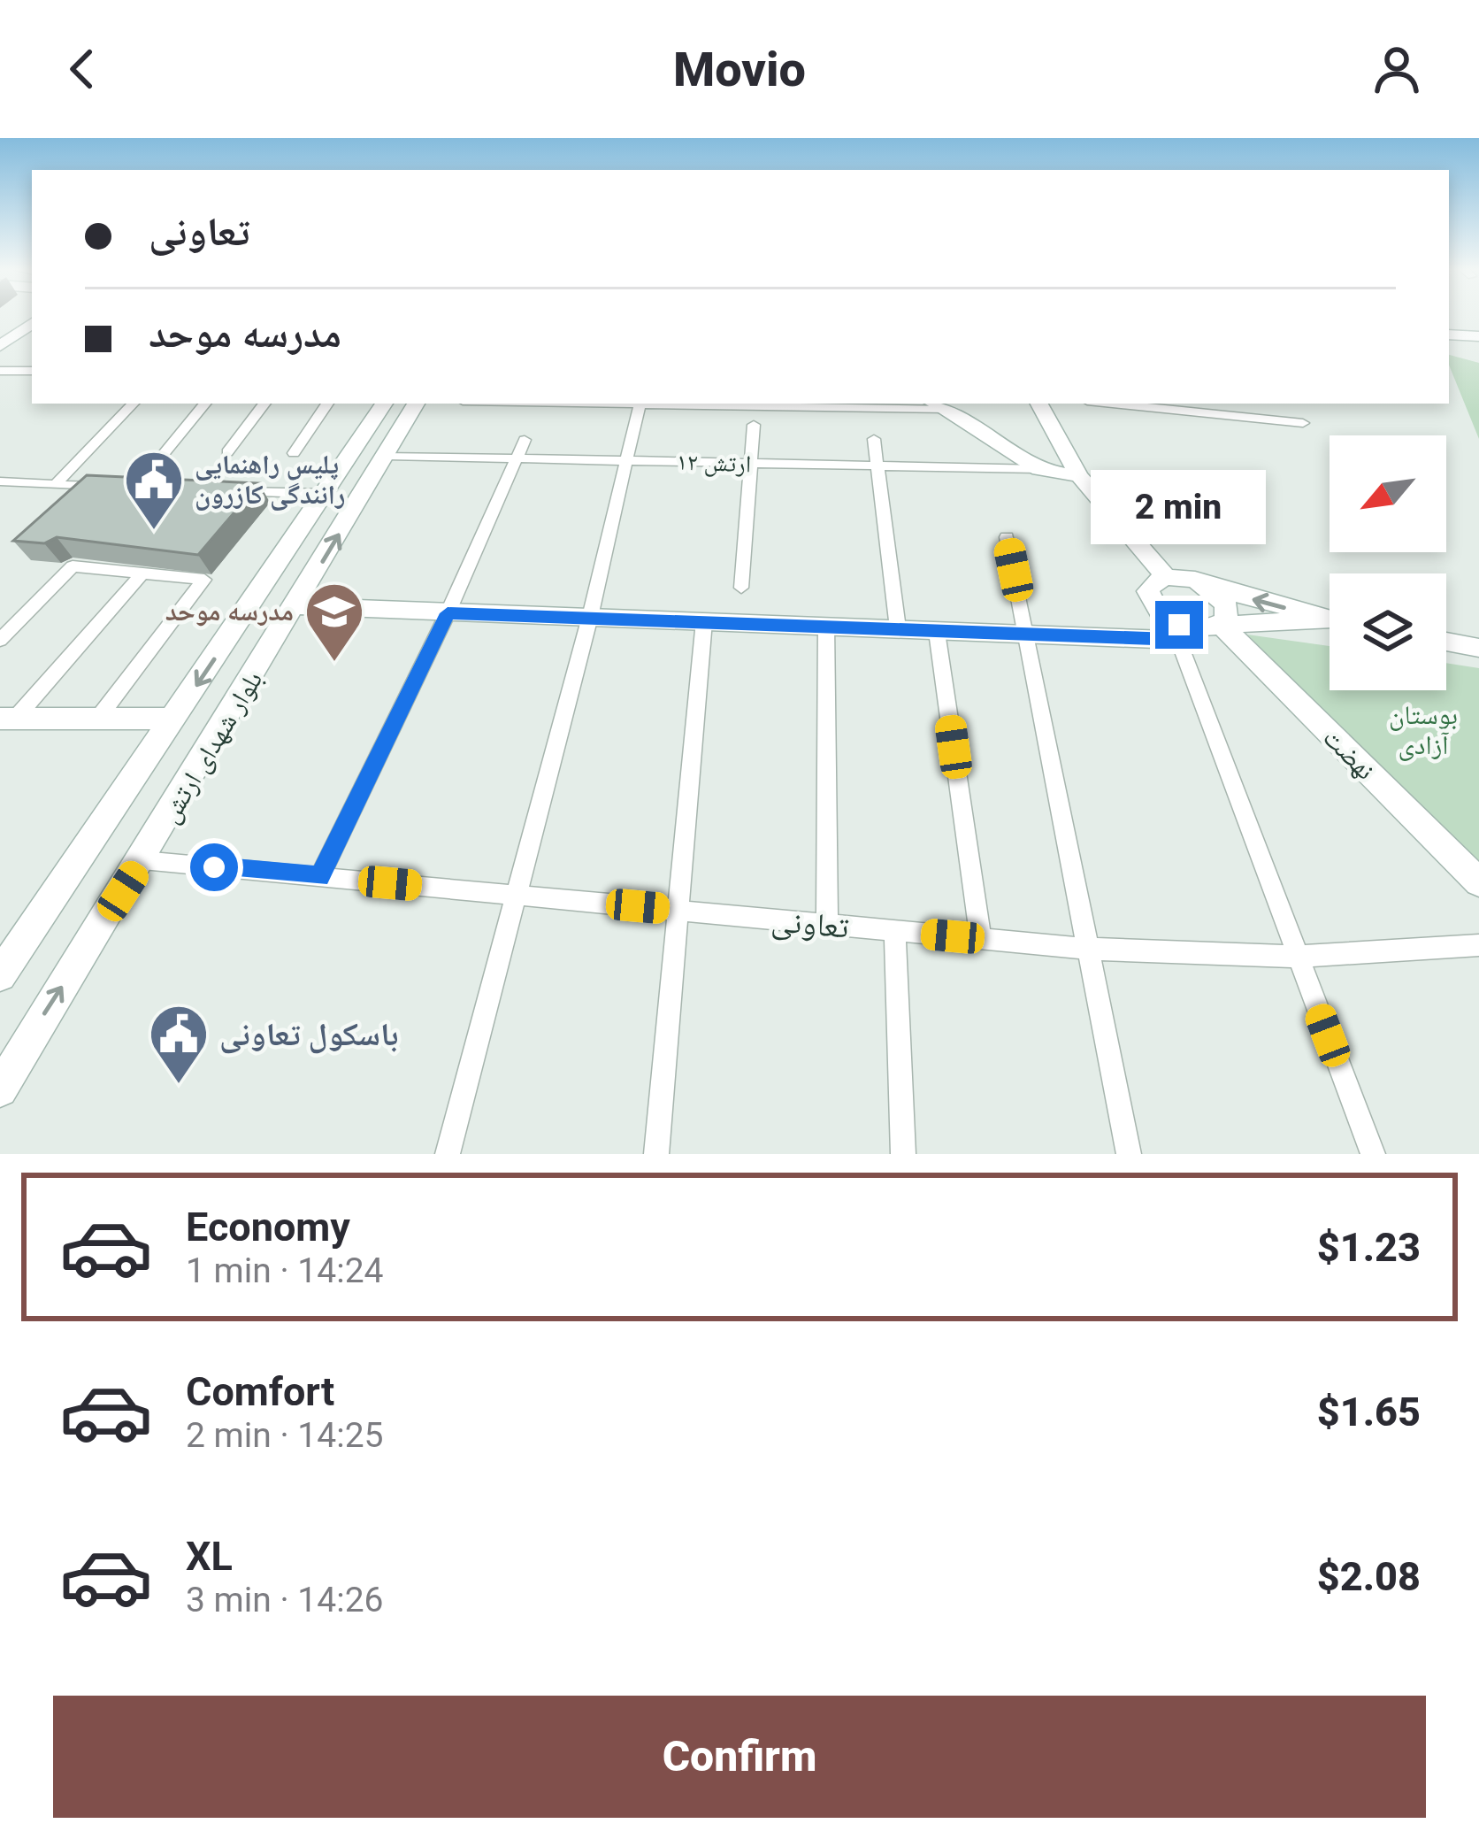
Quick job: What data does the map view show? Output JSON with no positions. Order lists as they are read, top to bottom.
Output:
{
  "streets": {
    "street": [
      "ارتش ۱۲",
      "بلوار شهدای ارتش",
      "نهضت",
      "تعاونی"
    ]
  },
  "crossings": [
    ["ارتش ۱۲", "بلوار شهدای ارتش"],
    ["بلوار شهدای ارتش", "تعاونی"]
  ],
  "parks": ["بوستان آزادی"],
  "places": {
    "public building": ["پلیس راهنمایی رانندگی کازرون", "باسکول تعاونی"],
    "school or university": ["مدرسه موحد"]
  },
  "north": "bottom left",
  "page": {
    "header": "Movio",
    "banner": ["تعاونی", "مدرسه موحد"],
    "bubble": "2 min",
    "list": [
      {
        "name": "Economy",
        "note": "1 min · 14:24",
        "value": "$1.23"
      },
      {
        "name": "Comfort",
        "note": "2 min · 14:25",
        "value": "$1.65"
      },
      {
        "name": "XL",
        "note": "3 min · 14:26",
        "value": "$2.08"
      }
    ],
    "buttons": "Confirm"
  }
}
